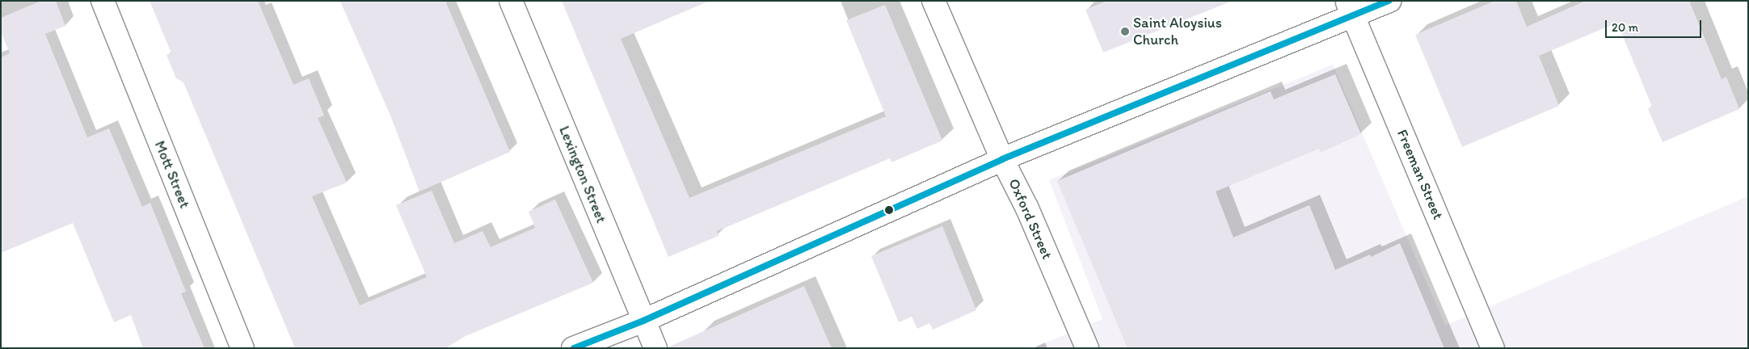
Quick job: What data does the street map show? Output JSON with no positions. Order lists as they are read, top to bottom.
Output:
{
  "streets": {
    "street": [
      "Mott Street",
      "Lexington Street",
      "Freeman Street",
      "Oxford Street"
    ]
  },
  "places": ["Saint Aloysius Church"],
  "scale_bar": "20 m"
}
